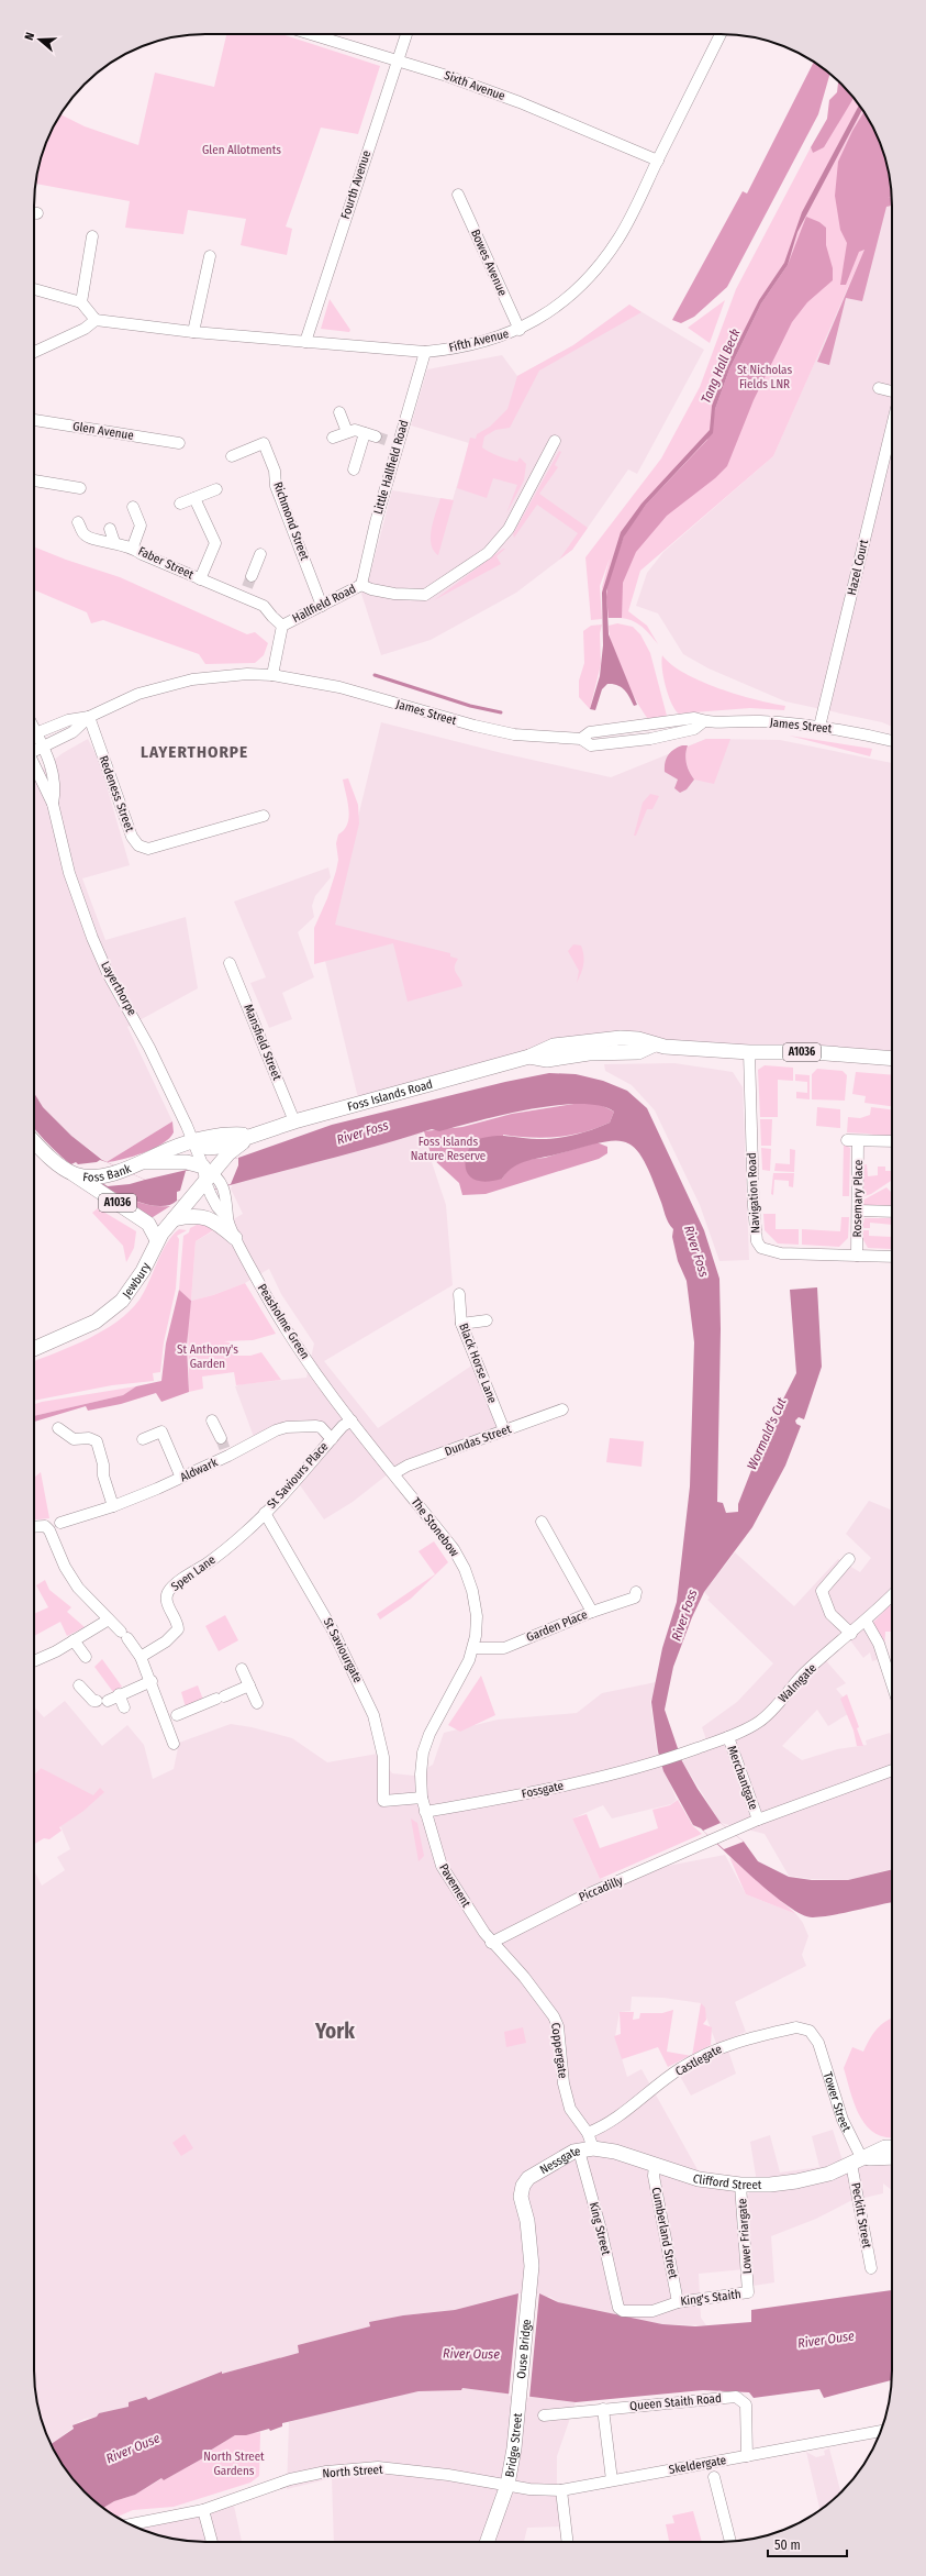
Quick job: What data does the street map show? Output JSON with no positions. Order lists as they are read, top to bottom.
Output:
{
  "streets": {
    "main road": [
      "A1036",
      "Foss Islands Road",
      "Foss Bank",
      "Jewbury",
      "Nessgate",
      "Clifford Street",
      "Ouse Bridge",
      "Bridge Street"
    ],
    "street": [
      "Sixth Avenue",
      "Fourth Avenue",
      "Bowes Avenue",
      "Fifth Avenue",
      "Glen Avenue",
      "Little Hallfield Road",
      "Richmond Street",
      "Faber Street",
      "Hazel Court",
      "Hallfield Road",
      "James Street",
      "Redeness Street",
      "Layerthorpe",
      "Mansfield Street",
      "Navigation Road",
      "Rosemary Place",
      "Peasholme Green",
      "Black Horse Lane",
      "Dundas Street",
      "Aldwark",
      "St Saviours Place",
      "The Stonebow",
      "Spen Lane",
      "Garden Place",
      "St Saviourgate",
      "Walmgate",
      "Merchantgate",
      "Fossgate",
      "Pavement",
      "Piccadilly",
      "Coppergate",
      "Castlegate",
      "Tower Street",
      "Peckitt Street",
      "King Street",
      "Cumberland Street",
      "Lower Friargate",
      "King's Staith",
      "Queen Staith Road",
      "Skeldergate",
      "North Street"
    ]
  },
  "crossings": [
    ["Sixth Avenue", "Fourth Avenue"],
    ["Sixth Avenue", "Fifth Avenue"],
    ["Fourth Avenue", "Fifth Avenue"],
    ["Bowes Avenue", "Fifth Avenue"],
    ["Fifth Avenue", "Little Hallfield Road"],
    ["Little Hallfield Road", "Hallfield Road"],
    ["Richmond Street", "Hallfield Road"],
    ["Faber Street", "Hallfield Road"],
    ["Hazel Court", "James Street"],
    ["Hallfield Road", "James Street"],
    ["Layerthorpe", "Foss Islands Road"],
    ["Layerthorpe", "Foss Bank"],
    ["Layerthorpe", "Jewbury"],
    ["Layerthorpe", "Peasholme Green"],
    ["Mansfield Street", "Foss Islands Road"],
    ["A1036", "Foss Bank"],
    ["A1036", "Jewbury"],
    ["Foss Islands Road", "Foss Bank"],
    ["Foss Islands Road", "Navigation Road"],
    ["Foss Islands Road", "Jewbury"],
    ["Foss Islands Road", "Peasholme Green"],
    ["Navigation Road", "Rosemary Place"],
    ["Jewbury", "Peasholme Green"],
    ["Peasholme Green", "St Saviours Place"],
    ["Peasholme Green", "The Stonebow"],
    ["Black Horse Lane", "Dundas Street"],
    ["Dundas Street", "The Stonebow"],
    ["Aldwark", "St Saviours Place"],
    ["St Saviours Place", "The Stonebow"],
    ["St Saviours Place", "Spen Lane"],
    ["St Saviours Place", "St Saviourgate"],
    ["The Stonebow", "Garden Place"],
    ["The Stonebow", "St Saviourgate"],
    ["The Stonebow", "Pavement"],
    ["Spen Lane", "St Saviourgate"],
    ["St Saviourgate", "Pavement"],
    ["Walmgate", "Merchantgate"],
    ["Walmgate", "Fossgate"],
    ["Merchantgate", "Piccadilly"],
    ["Fossgate", "Pavement"],
    ["Pavement", "Piccadilly"],
    ["Pavement", "Coppergate"],
    ["Piccadilly", "Coppergate"],
    ["Coppergate", "Castlegate"],
    ["Coppergate", "Nessgate"],
    ["Coppergate", "Clifford Street"],
    ["Castlegate", "Tower Street"],
    ["Tower Street", "Clifford Street"],
    ["Tower Street", "Peckitt Street"],
    ["Nessgate", "Clifford Street"],
    ["Nessgate", "King Street"],
    ["Nessgate", "Ouse Bridge"],
    ["Clifford Street", "Peckitt Street"],
    ["Clifford Street", "Cumberland Street"],
    ["Clifford Street", "Lower Friargate"],
    ["King Street", "King's Staith"],
    ["Cumberland Street", "King's Staith"],
    ["Lower Friargate", "King's Staith"],
    ["Ouse Bridge", "Bridge Street"],
    ["Queen Staith Road", "Skeldergate"],
    ["Bridge Street", "Skeldergate"],
    ["Bridge Street", "North Street"],
    ["Skeldergate", "North Street"]
  ],
  "districts": ["LAYERTHORPE", "York"],
  "water": [
    "Tang Hall Beck",
    "River Foss",
    "Wormald's Cut",
    "River Ouse"
  ],
  "parks": [
    "Glen Allotments",
    "St Nicholas Fields LNR",
    "Foss Islands Nature Reserve",
    "St Anthony's Garden",
    "North Street Gardens"
  ],
  "scale_bar": "50 m",
  "north": "left"
}
